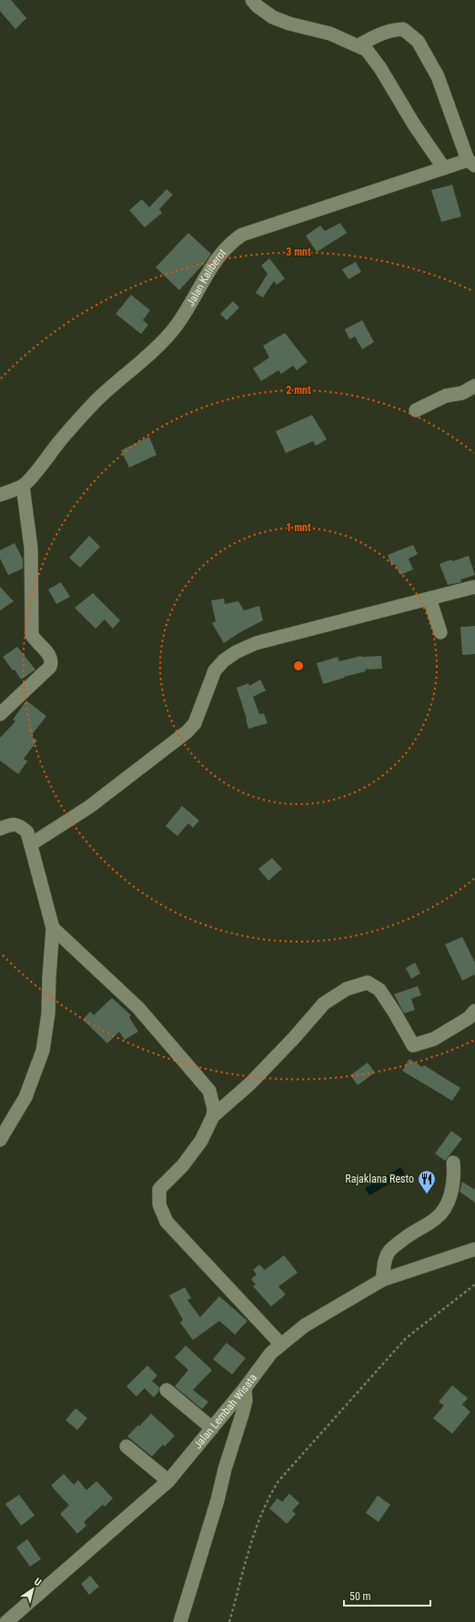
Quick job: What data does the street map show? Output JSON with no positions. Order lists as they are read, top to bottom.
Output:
{
  "streets": {
    "street": ["Jalan Kaliberot", "Jalan Lembah Wisata"]
  },
  "places": {
    "restaurant": ["Rajaklana Resto"]
  },
  "scale_bar": "50 m",
  "north": "top right",
  "rings": ["3 mnt", "2 mnt", "1 mnt"]
}
